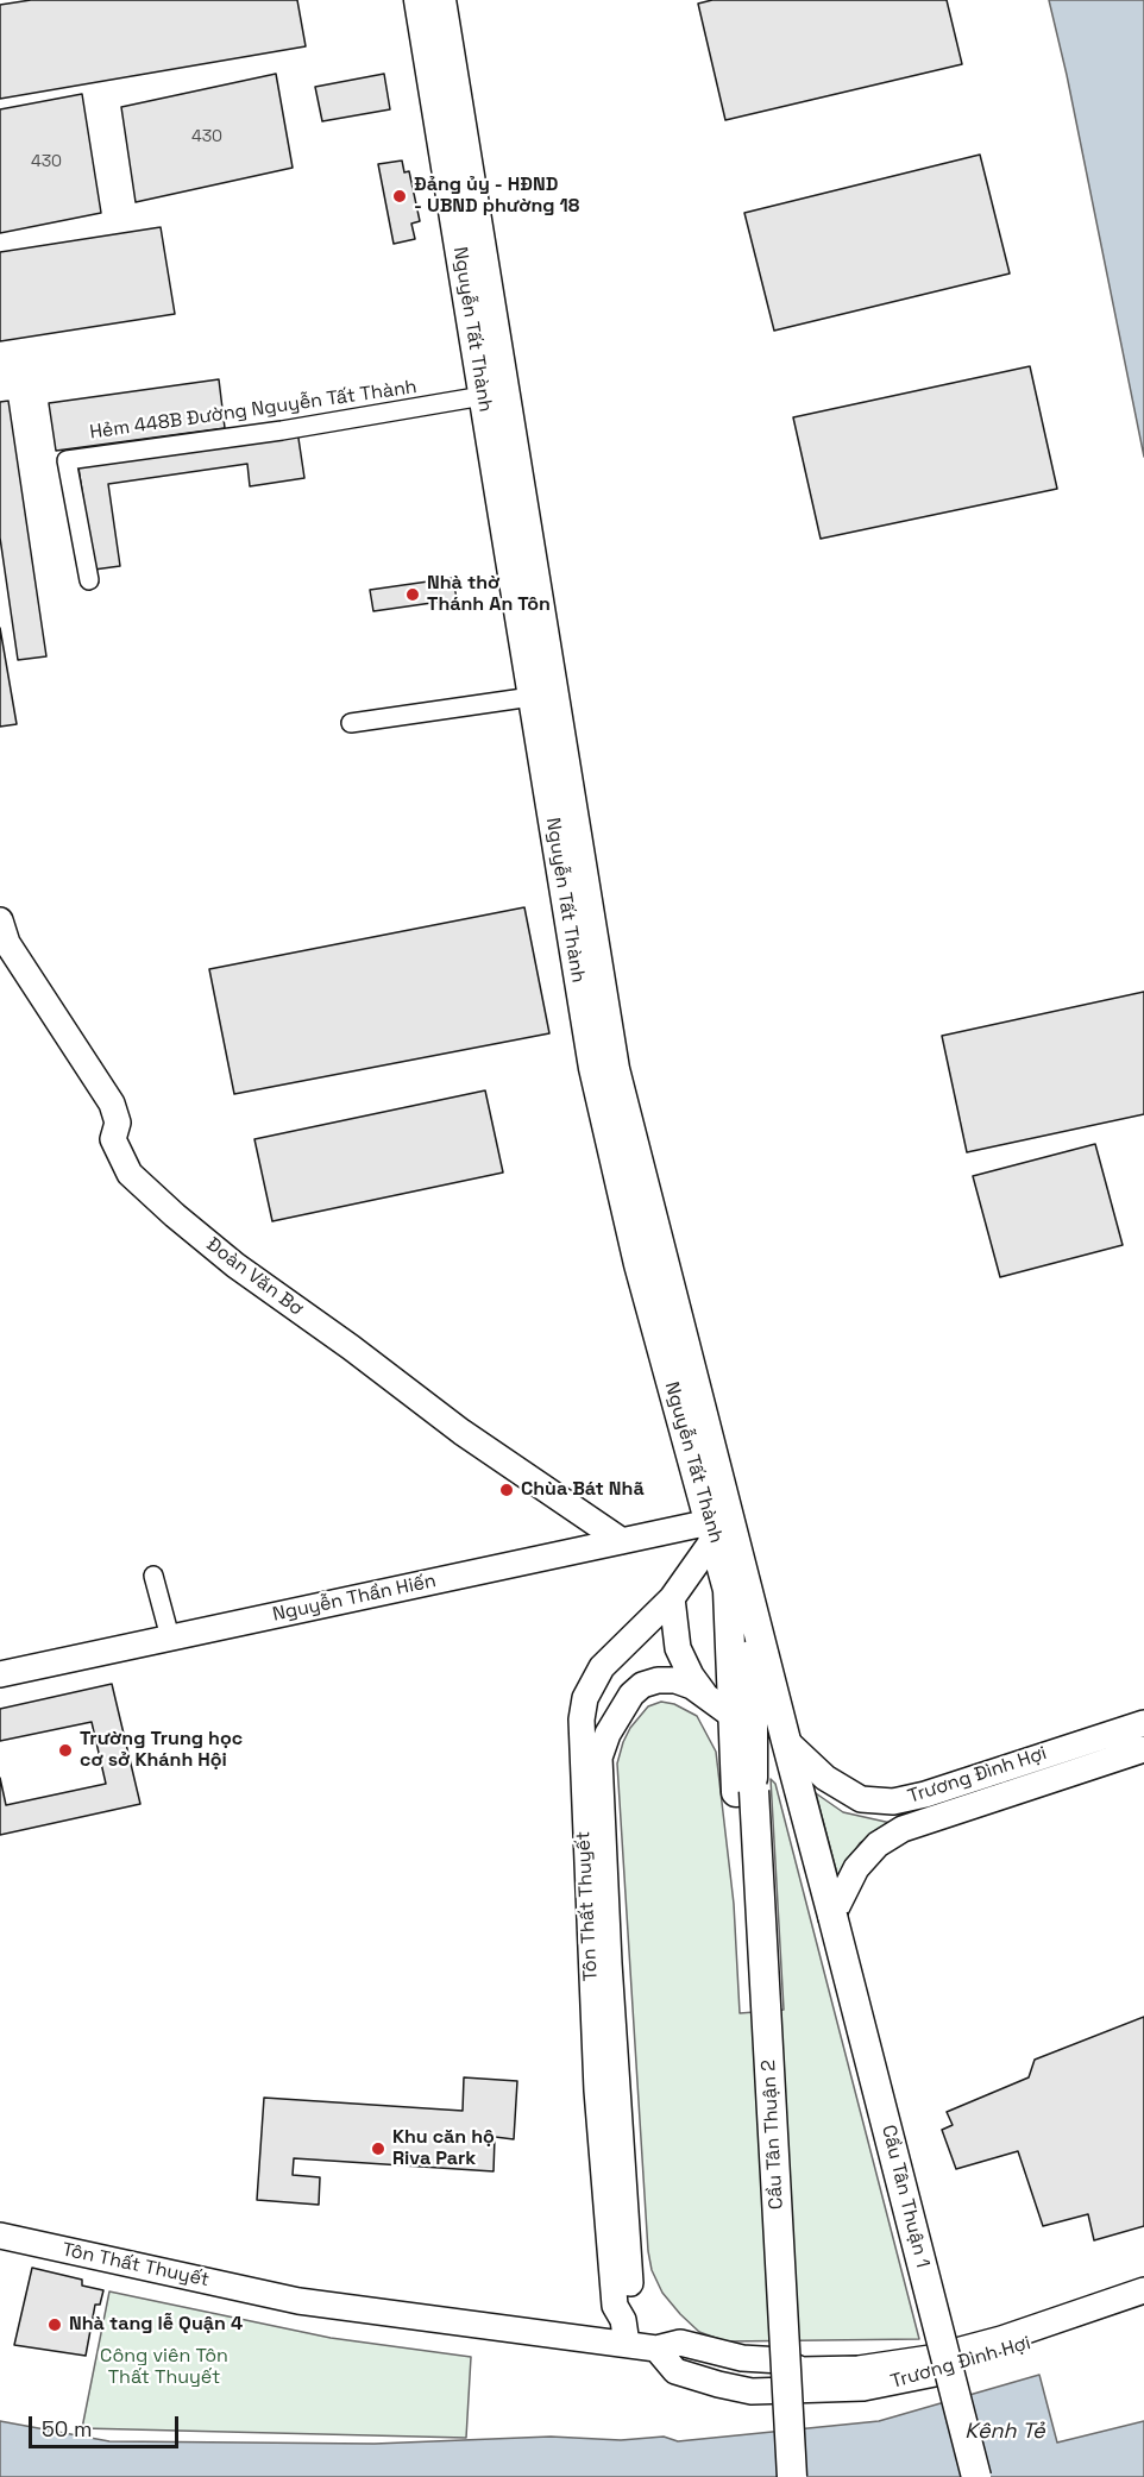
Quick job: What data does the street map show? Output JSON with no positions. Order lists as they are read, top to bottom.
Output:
{
  "streets": {
    "main road": [
      "Nguyễn Tất Thành",
      "Đoàn Văn Bơ",
      "Nguyễn Thần Hiến",
      "Trương Đình Hợi",
      "Tôn Thất Thuyết",
      "Cầu Tân Thuận 2",
      "Cầu Tân Thuận 1"
    ],
    "street": ["Hẻm 448B Đường Nguyễn Tất Thành"]
  },
  "crossings": [
    ["Nguyễn Tất Thành", "Hẻm 448B Đường Nguyễn Tất Thành"],
    ["Nguyễn Tất Thành", "Nguyễn Thần Hiến"],
    ["Nguyễn Tất Thành", "Trương Đình Hợi"],
    ["Nguyễn Tất Thành", "Tôn Thất Thuyết"],
    ["Nguyễn Tất Thành", "Cầu Tân Thuận 2"],
    ["Nguyễn Tất Thành", "Cầu Tân Thuận 1"],
    ["Đoàn Văn Bơ", "Nguyễn Thần Hiến"],
    ["Nguyễn Thần Hiến", "Tôn Thất Thuyết"],
    ["Trương Đình Hợi", "Tôn Thất Thuyết"],
    ["Trương Đình Hợi", "Cầu Tân Thuận 1"]
  ],
  "water": ["Kênh Tẻ"],
  "parks": ["Công viên Tôn Thất Thuyết"],
  "places": [
    "Đảng ủy - HĐND - UBND phường 18",
    "Nhà thờ Thánh An Tôn",
    "Chùa Bát Nhã",
    "Trường Trung học cơ sở Khánh Hội",
    "Khu căn hộ Riva Park",
    "Nhà tang lễ Quận 4"
  ],
  "house_numbers": ["430", "430"],
  "scale_bar": "50 m"
}
